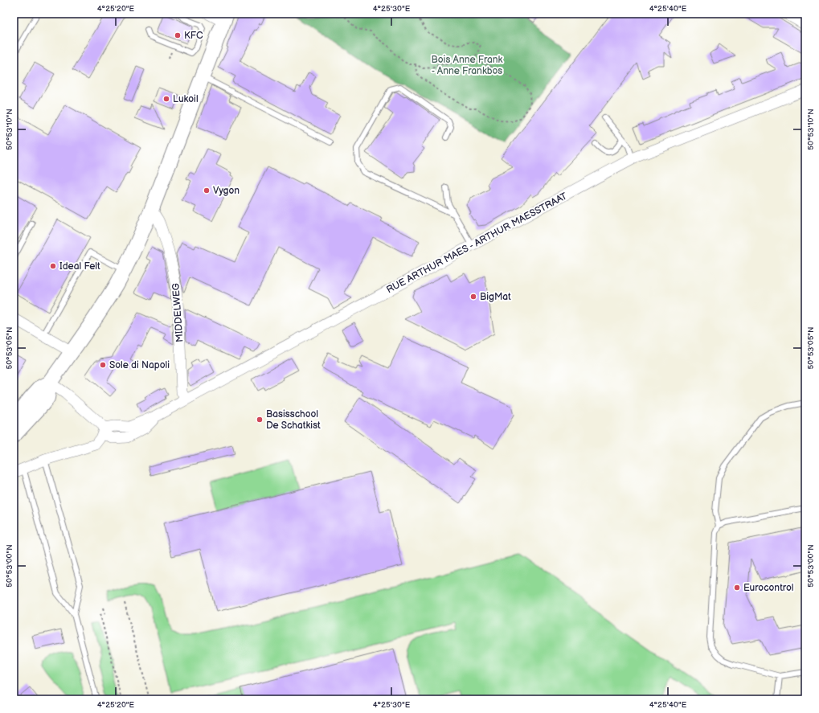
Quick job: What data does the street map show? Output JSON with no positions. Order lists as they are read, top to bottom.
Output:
{
  "streets": {
    "street": ["RUE ARTHUR MAES - ARTHUR MAESSTRAAT", "MIDDELWEG"]
  },
  "crossings": [
    ["RUE ARTHUR MAES - ARTHUR MAESSTRAAT", "MIDDELWEG"]
  ],
  "parks": ["Bois Anne Frank - Anne Frankbos"],
  "places": [
    "KFC",
    "Lukoil",
    "Vygon",
    "Ideal Felt",
    "BigMat",
    "Sole di Napoli",
    "Basisschool De Schatkist",
    "Eurocontrol"
  ],
  "coordinates": [
    "4°25'20\"E",
    "4°25'30\"E",
    "4°25'40\"E",
    "50°53'10\"N",
    "50°53'05\"N",
    "50°53'00\"N"
  ]
}
